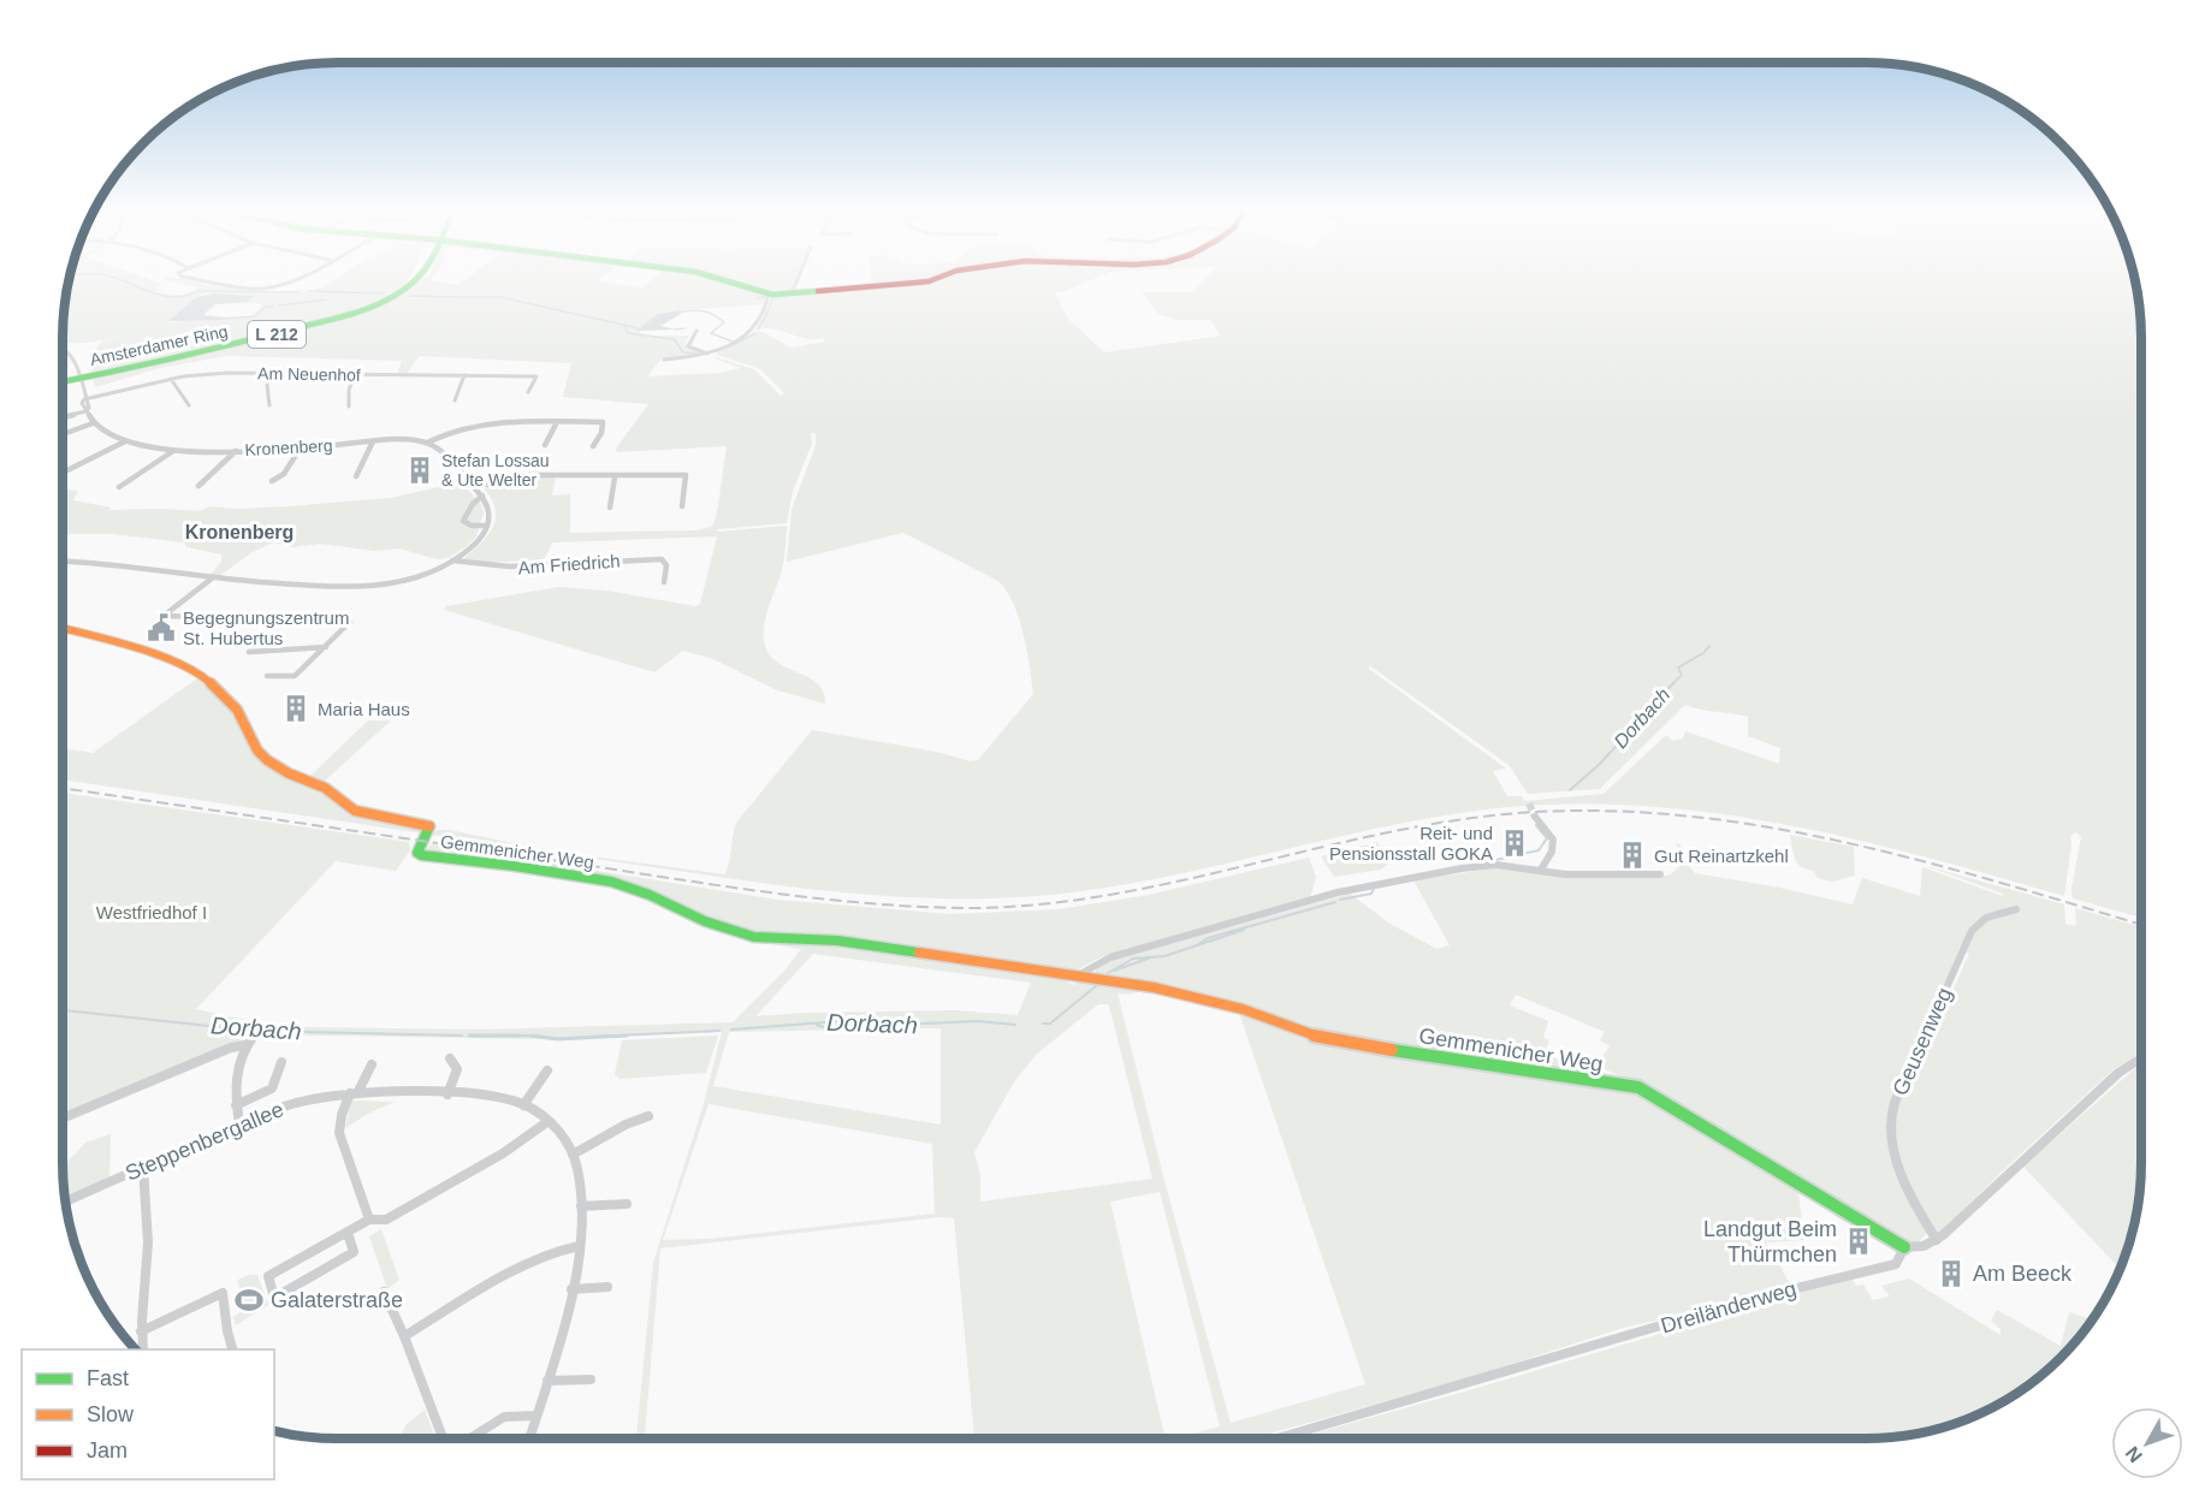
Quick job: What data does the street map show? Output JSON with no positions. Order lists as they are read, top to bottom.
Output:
{
  "streets": {
    "street": [
      "L 212",
      "Amsterdamer Ring",
      "Am Neuenhof",
      "Kronenberg",
      "Am Friedrich",
      "Gemmenicher Weg",
      "Geusenweg",
      "Steppenbergallee",
      "Dreiländerweg"
    ]
  },
  "crossings": [
    ["Amsterdamer Ring", "Kronenberg"],
    ["Am Neuenhof", "Kronenberg"],
    ["Gemmenicher Weg", "Dreiländerweg"],
    ["Geusenweg", "Dreiländerweg"]
  ],
  "districts": ["Kronenberg"],
  "water": ["Dorbach"],
  "parks": ["Westfriedhof I"],
  "places": {
    "building": [
      "Stefan Lossau & Ute Welter",
      "Maria Haus",
      "Reit- und Pensionsstall GOKA",
      "Gut Reinartzkehl",
      "Landgut Beim Thürmchen",
      "Am Beeck"
    ],
    "public building": ["Begegnungszentrum St. Hubertus"],
    "sports": ["Galaterstraße"]
  },
  "legend": ["Fast", "Slow", "Jam"],
  "north": "bottom left"
}
